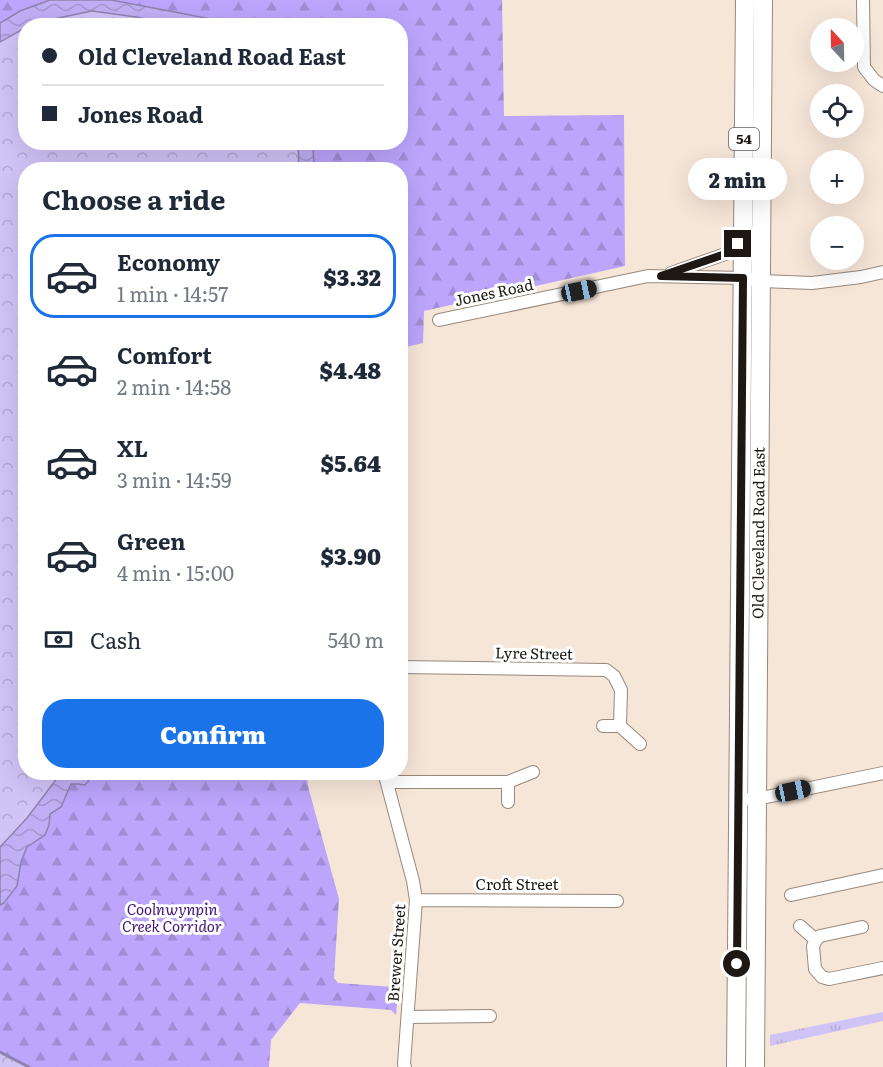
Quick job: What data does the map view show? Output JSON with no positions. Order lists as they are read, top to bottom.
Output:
{
  "streets": {
    "main road": ["54", "Old Cleveland Road East"],
    "street": [
      "Jones Road",
      "Lyre Street",
      "Croft Street",
      "Brewer Street"
    ]
  },
  "crossings": [
    ["Jones Road", "Old Cleveland Road East"],
    ["Croft Street", "Brewer Street"]
  ],
  "parks": ["Coolnwynpin Creek Corridor"],
  "north": "top",
  "page": {
    "map_buttons": ["+", "−"],
    "banner": ["Old Cleveland Road East", "Jones Road"],
    "bubble": "2 min",
    "heading": "Choose a ride",
    "list": [
      {
        "name": "Economy",
        "note": "1 min · 14:57",
        "value": "$3.32"
      },
      {
        "name": "Comfort",
        "note": "2 min · 14:58",
        "value": "$4.48"
      },
      {
        "name": "XL",
        "note": "3 min · 14:59",
        "value": "$5.64"
      },
      {
        "name": "Green",
        "note": "4 min · 15:00",
        "value": "$3.90"
      }
    ],
    "pay": ["Cash", "540 m"],
    "buttons": "Confirm"
  }
}
